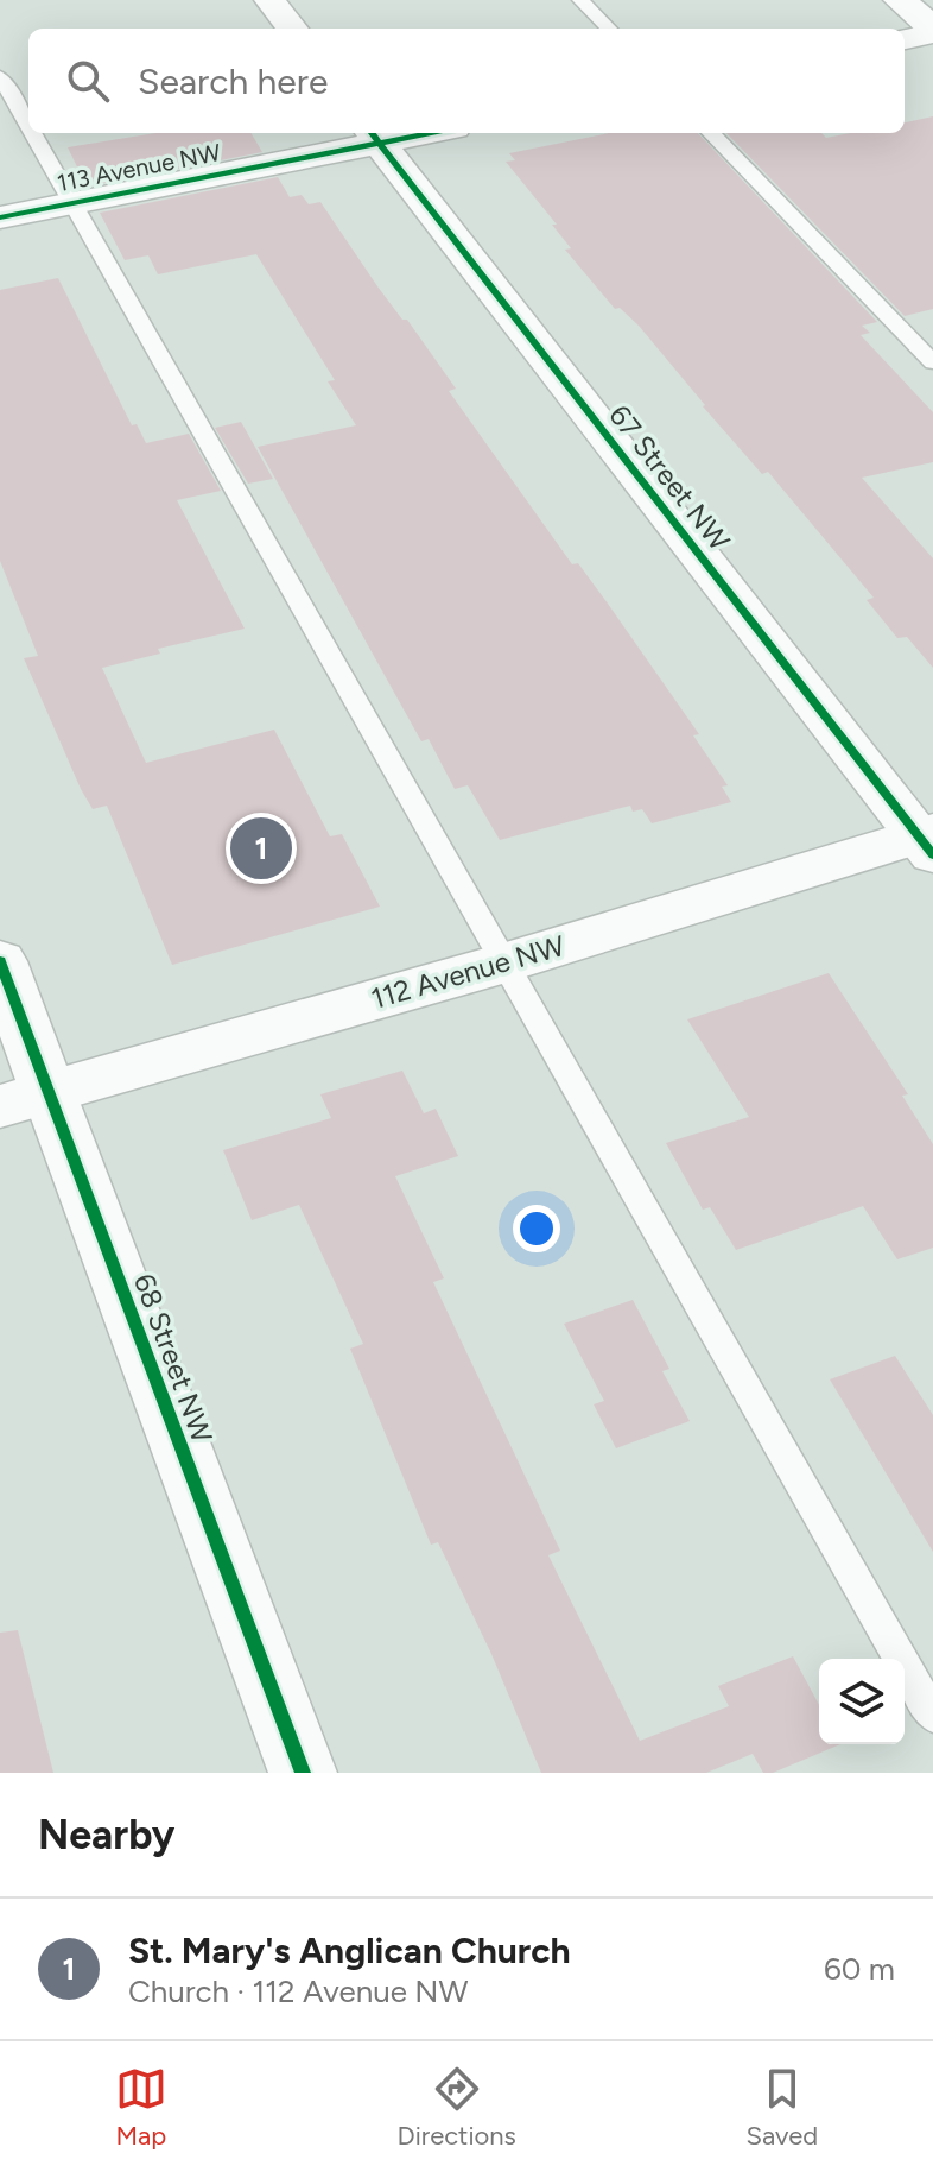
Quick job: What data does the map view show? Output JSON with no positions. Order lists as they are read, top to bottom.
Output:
{
  "streets": {
    "main road": ["112 Avenue NW", "68 Street NW"],
    "street": ["113 Avenue NW", "67 Street NW"]
  },
  "crossings": [
    ["113 Avenue NW", "67 Street NW"],
    ["67 Street NW", "112 Avenue NW"],
    ["112 Avenue NW", "68 Street NW"]
  ],
  "page": {
    "search": "Search here",
    "pins": "1",
    "heading": "Nearby",
    "list": [
      {
        "mark": "1",
        "name": "St. Mary's Anglican Church",
        "note": "Church · 112 Avenue NW",
        "value": "60 m"
      }
    ],
    "nav": ["Map", "Directions", "Saved"]
  }
}
